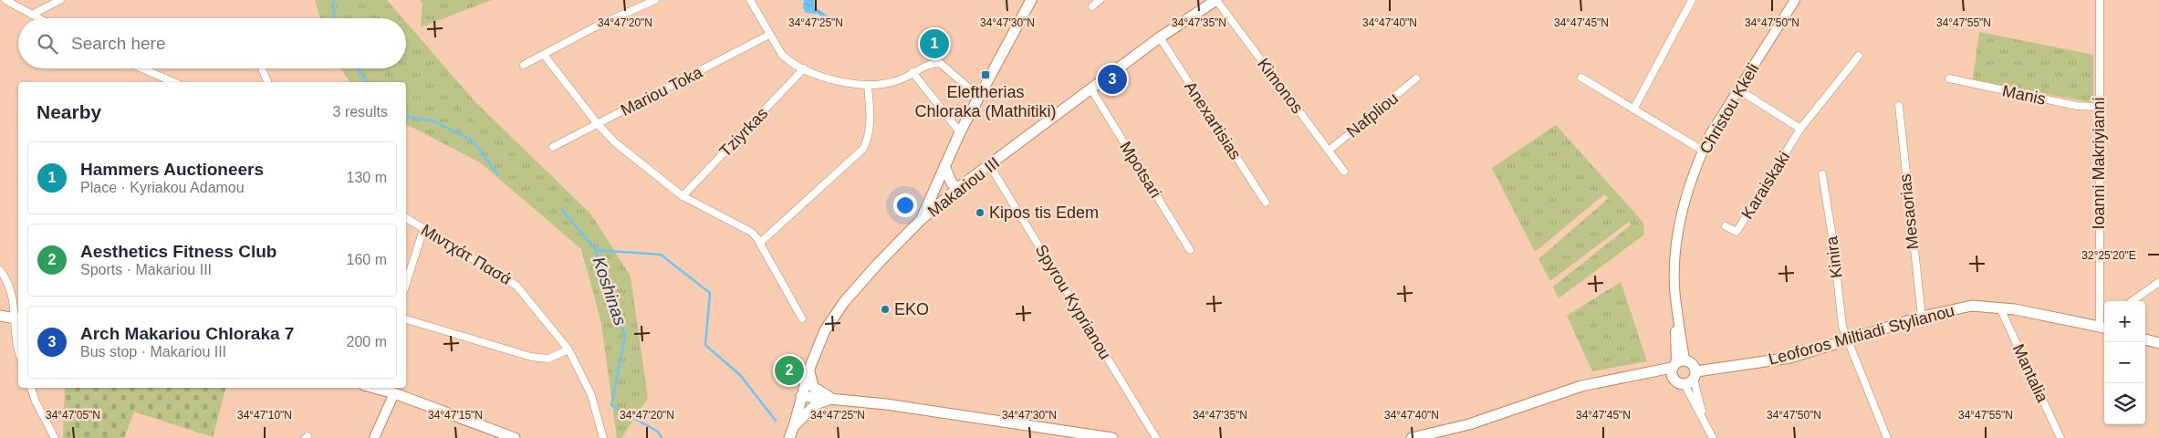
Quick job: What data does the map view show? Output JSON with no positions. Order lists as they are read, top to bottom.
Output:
{
  "streets": {
    "main road": ["Makariou III", "Leoforos Miltiadi Stylianou"],
    "street": [
      "Kimonos",
      "Mariou Toka",
      "Manis",
      "Christou Kkeli",
      "Nafpliou",
      "Anexartisias",
      "Tziyrkas",
      "Ioanni Makriyianni",
      "Mpotsari",
      "Karaiskaki",
      "Mesaorias",
      "Μιντχάτ Πασά",
      "Kinira",
      "Spyrou Kyprianou",
      "Mantalia"
    ]
  },
  "crossings": [
    ["Kimonos", "Nafpliou"],
    ["Kimonos", "Makariou III"],
    ["Manis", "Ioanni Makriyianni"],
    ["Christou Kkeli", "Leoforos Miltiadi Stylianou"],
    ["Anexartisias", "Makariou III"],
    ["Ioanni Makriyianni", "Leoforos Miltiadi Stylianou"],
    ["Mpotsari", "Makariou III"],
    ["Makariou III", "Spyrou Kyprianou"],
    ["Mesaorias", "Leoforos Miltiadi Stylianou"],
    ["Kinira", "Leoforos Miltiadi Stylianou"],
    ["Leoforos Miltiadi Stylianou", "Mantalia"]
  ],
  "water": ["Koshinas"],
  "places": {
    "transit": ["Eleftherias Chloraka (Mathitiki)"],
    "other": ["Kipos tis Edem", "EKO"]
  },
  "page": {
    "search": "Search here",
    "pins": ["1", "3", "2"],
    "heading": ["Nearby", "3 results"],
    "list": [
      {
        "mark": "1",
        "name": "Hammers Auctioneers",
        "note": "Place · Kyriakou Adamou",
        "value": "130 m"
      },
      {
        "mark": "2",
        "name": "Aesthetics Fitness Club",
        "note": "Sports · Makariou III",
        "value": "160 m"
      },
      {
        "mark": "3",
        "name": "Arch Makariou Chloraka 7",
        "note": "Bus stop · Makariou III",
        "value": "200 m"
      }
    ],
    "map_buttons": ["+", "−"]
  },
  "coordinates": [
    "34°47'20\"N",
    "34°47'25\"N",
    "34°47'30\"N",
    "34°47'35\"N",
    "34°47'40\"N",
    "34°47'45\"N",
    "34°47'50\"N",
    "34°47'55\"N",
    "32°25'20\"E",
    "34°47'05\"N",
    "34°47'10\"N",
    "34°47'15\"N"
  ]
}
